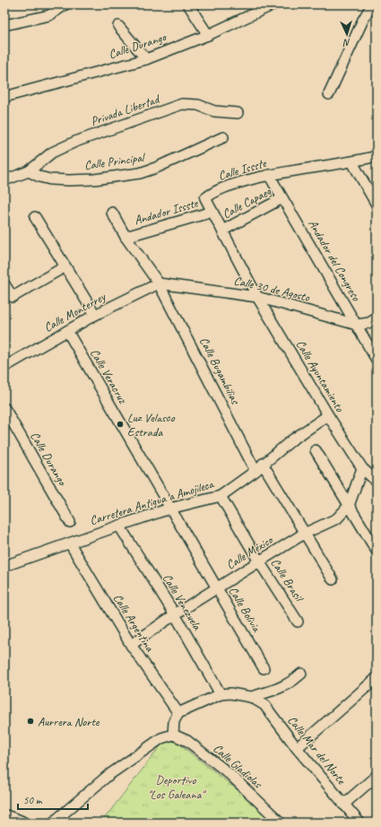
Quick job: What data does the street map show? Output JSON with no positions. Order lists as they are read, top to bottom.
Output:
{
  "streets": {
    "street": [
      "Calle Durango",
      "Privada Libertad",
      "Calle Principal",
      "Calle Issste",
      "Calle Capaeg",
      "Andador Issste",
      "Andador del Congreso",
      "Calle 30 de Agosto",
      "Calle Monterrey",
      "Calle Bugambilias",
      "Calle Veracruz",
      "Calle Ayuntamiento",
      "Carretera Antigua a Amojileca",
      "Calle México",
      "Calle Brasil",
      "Calle Venezuela",
      "Calle Bolivia",
      "Calle Argentina",
      "Calle Mar del Norte",
      "Calle Gladiolas"
    ]
  },
  "crossings": [
    ["Privada Libertad", "Calle Principal"],
    ["Calle Issste", "Calle Capaeg"],
    ["Calle Issste", "Andador Issste"],
    ["Calle Issste", "Andador del Congreso"],
    ["Calle Issste", "Calle 30 de Agosto"],
    ["Calle Issste", "Calle Ayuntamiento"],
    ["Calle Capaeg", "Andador del Congreso"],
    ["Andador del Congreso", "Calle 30 de Agosto"],
    ["Calle 30 de Agosto", "Calle Monterrey"],
    ["Calle 30 de Agosto", "Calle Bugambilias"],
    ["Calle 30 de Agosto", "Calle Ayuntamiento"],
    ["Calle Monterrey", "Calle Bugambilias"],
    ["Calle Monterrey", "Calle Veracruz"],
    ["Calle Bugambilias", "Carretera Antigua a Amojileca"],
    ["Calle Bugambilias", "Calle México"],
    ["Calle Veracruz", "Carretera Antigua a Amojileca"],
    ["Calle Veracruz", "Calle Bolivia"],
    ["Calle Ayuntamiento", "Carretera Antigua a Amojileca"],
    ["Calle Ayuntamiento", "Calle México"],
    ["Carretera Antigua a Amojileca", "Calle Brasil"],
    ["Carretera Antigua a Amojileca", "Calle Venezuela"],
    ["Carretera Antigua a Amojileca", "Calle Bolivia"],
    ["Carretera Antigua a Amojileca", "Calle Argentina"],
    ["Calle México", "Calle Brasil"],
    ["Calle México", "Calle Venezuela"],
    ["Calle México", "Calle Bolivia"],
    ["Calle México", "Calle Argentina"]
  ],
  "parks": ["Deportivo \"Los Galeana\""],
  "places": ["Luz Velasco Estrada", "Aurrera Norte"],
  "scale_bar": "50 m",
  "north": "bottom"
}
